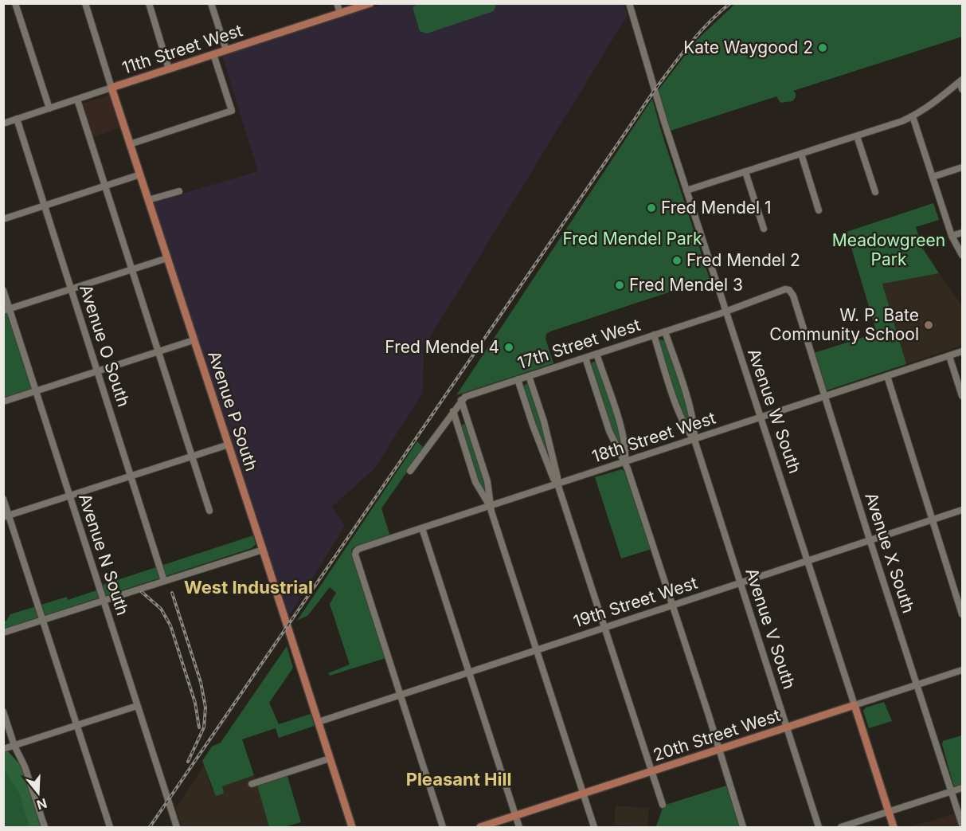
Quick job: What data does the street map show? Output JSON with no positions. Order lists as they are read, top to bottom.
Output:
{
  "streets": {
    "main road": [
      "11th Street West",
      "Avenue P South",
      "Avenue W South",
      "20th Street West"
    ],
    "street": [
      "17th Street West",
      "Avenue O South",
      "18th Street West",
      "Avenue X South",
      "Avenue N South",
      "19th Street West",
      "Avenue V South"
    ]
  },
  "crossings": [
    ["11th Street West", "Avenue O South"],
    ["11th Street West", "Avenue P South"],
    ["17th Street West", "Avenue W South"],
    ["17th Street West", "Avenue X South"],
    ["17th Street West", "Avenue V South"],
    ["Avenue P South", "19th Street West"],
    ["Avenue W South", "18th Street West"],
    ["Avenue W South", "19th Street West"],
    ["Avenue W South", "20th Street West"],
    ["18th Street West", "Avenue X South"],
    ["18th Street West", "19th Street West"],
    ["18th Street West", "Avenue V South"],
    ["Avenue X South", "19th Street West"],
    ["Avenue X South", "20th Street West"],
    ["19th Street West", "Avenue V South"],
    ["Avenue V South", "20th Street West"]
  ],
  "districts": ["West Industrial", "Pleasant Hill"],
  "parks": ["Fred Mendel Park", "Meadowgreen Park"],
  "places": [
    "Kate Waygood 2",
    "Fred Mendel 1",
    "Fred Mendel 2",
    "Fred Mendel 3",
    "W. P. Bate Community School",
    "Fred Mendel 4"
  ],
  "north": "bottom"
}
